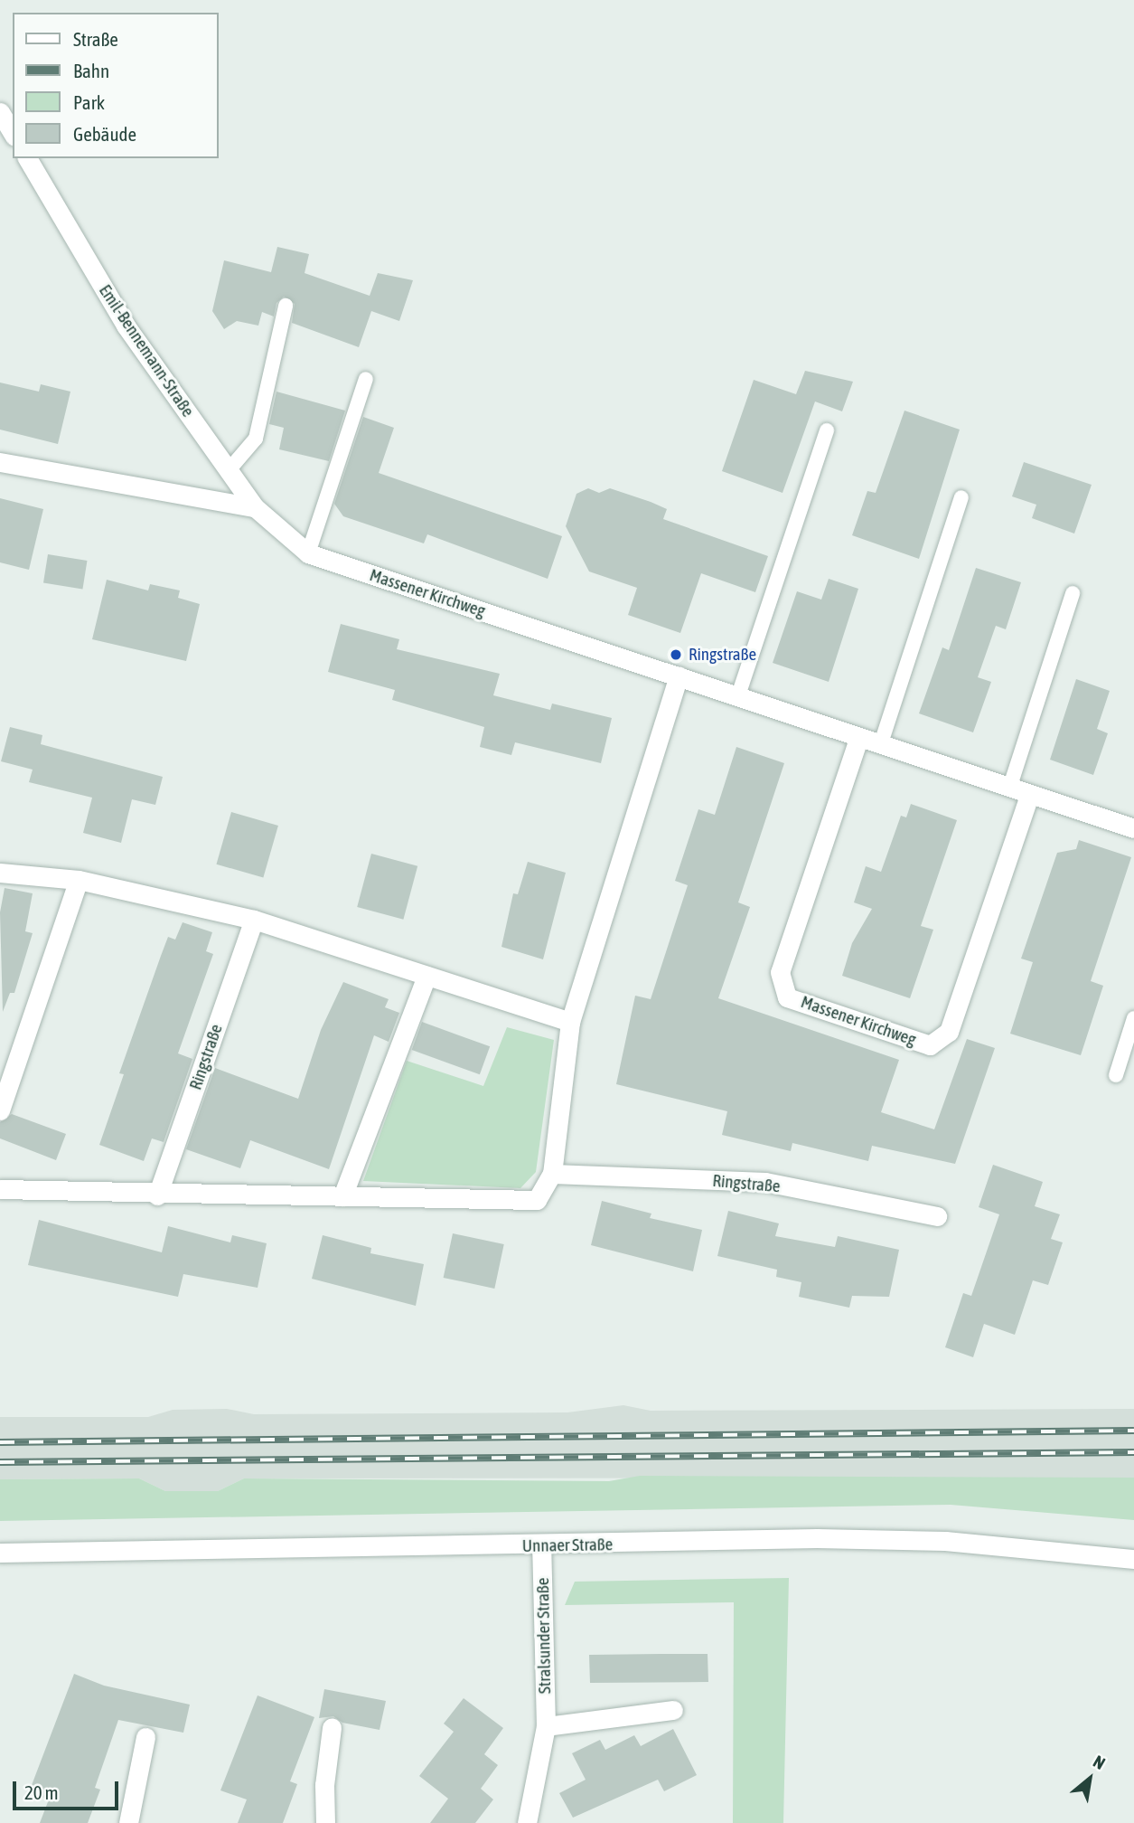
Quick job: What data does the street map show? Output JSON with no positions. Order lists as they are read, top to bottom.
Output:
{
  "streets": {
    "street": [
      "Emil-Bennemann-Straße",
      "Massener Kirchweg",
      "Ringstraße",
      "Unnaer Straße",
      "Stralsunder Straße"
    ]
  },
  "crossings": [
    ["Emil-Bennemann-Straße", "Massener Kirchweg"],
    ["Unnaer Straße", "Stralsunder Straße"]
  ],
  "places": ["Ringstraße"],
  "legend": [
    "Straße",
    "Bahn",
    "Park",
    "Gebäude"
  ],
  "scale_bar": "20 m",
  "north": "top right"
}
